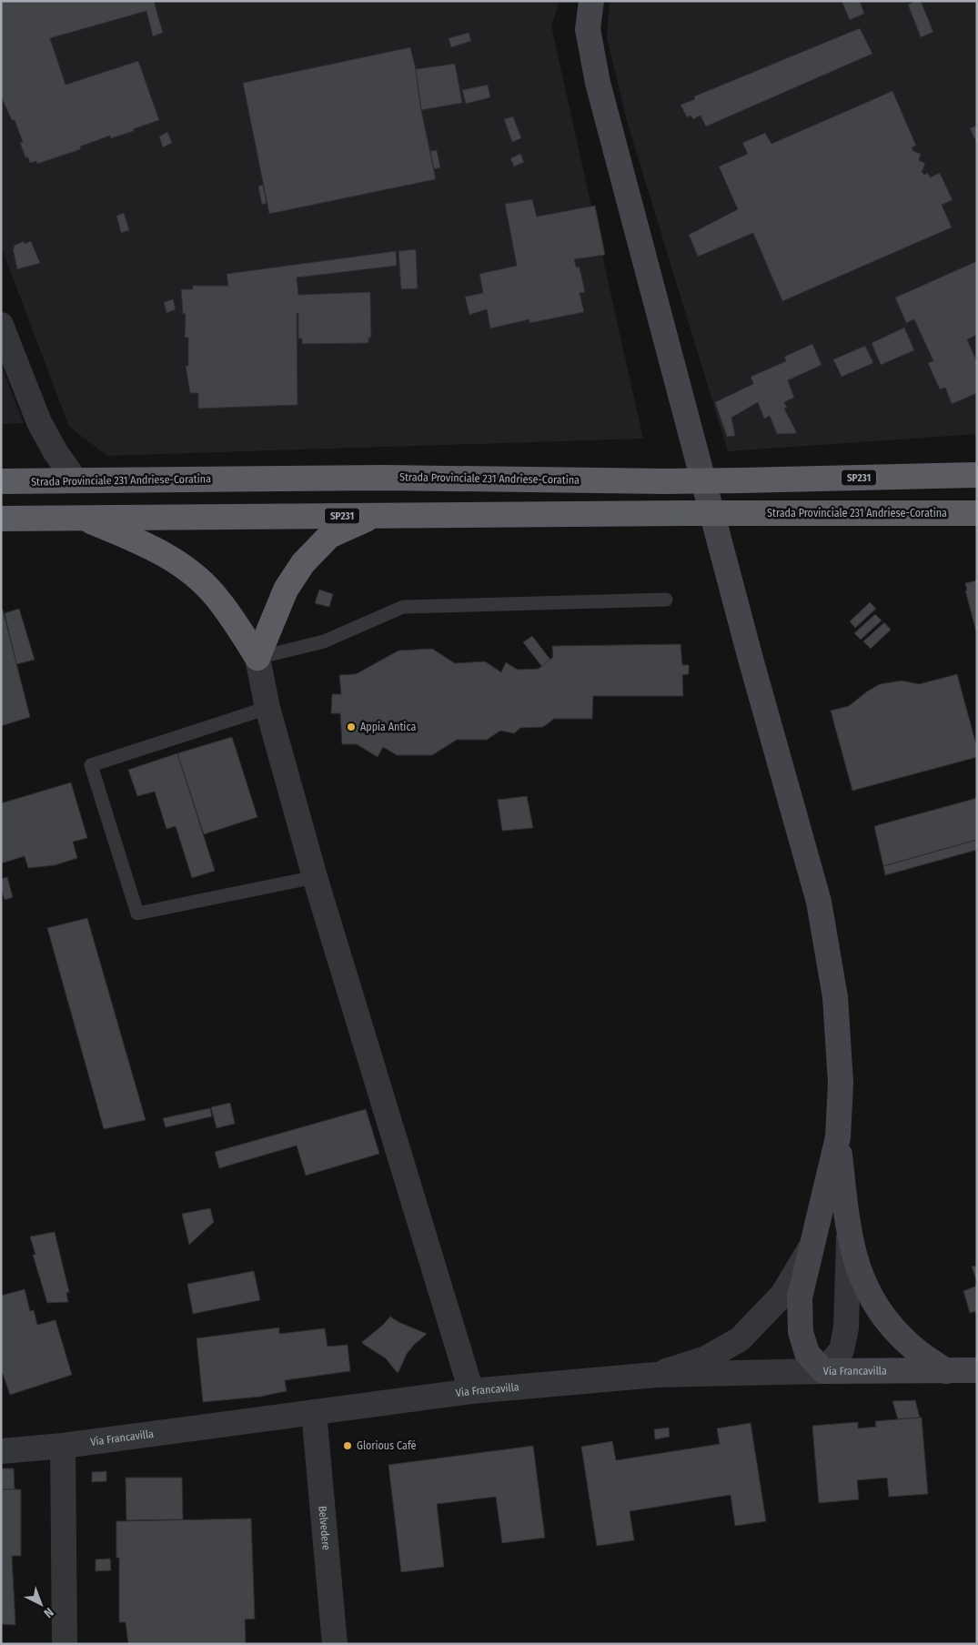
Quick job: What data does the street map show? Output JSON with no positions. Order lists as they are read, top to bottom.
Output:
{
  "streets": {
    "highway": ["SP231", "Strada Provinciale 231 Andriese-Coratina"],
    "main road": ["Via Francavilla"],
    "street": ["Belvedere"]
  },
  "crossings": [
    ["Via Francavilla", "Belvedere"]
  ],
  "places": ["Appia Antica", "Glorious Café"],
  "north": "bottom right"
}
